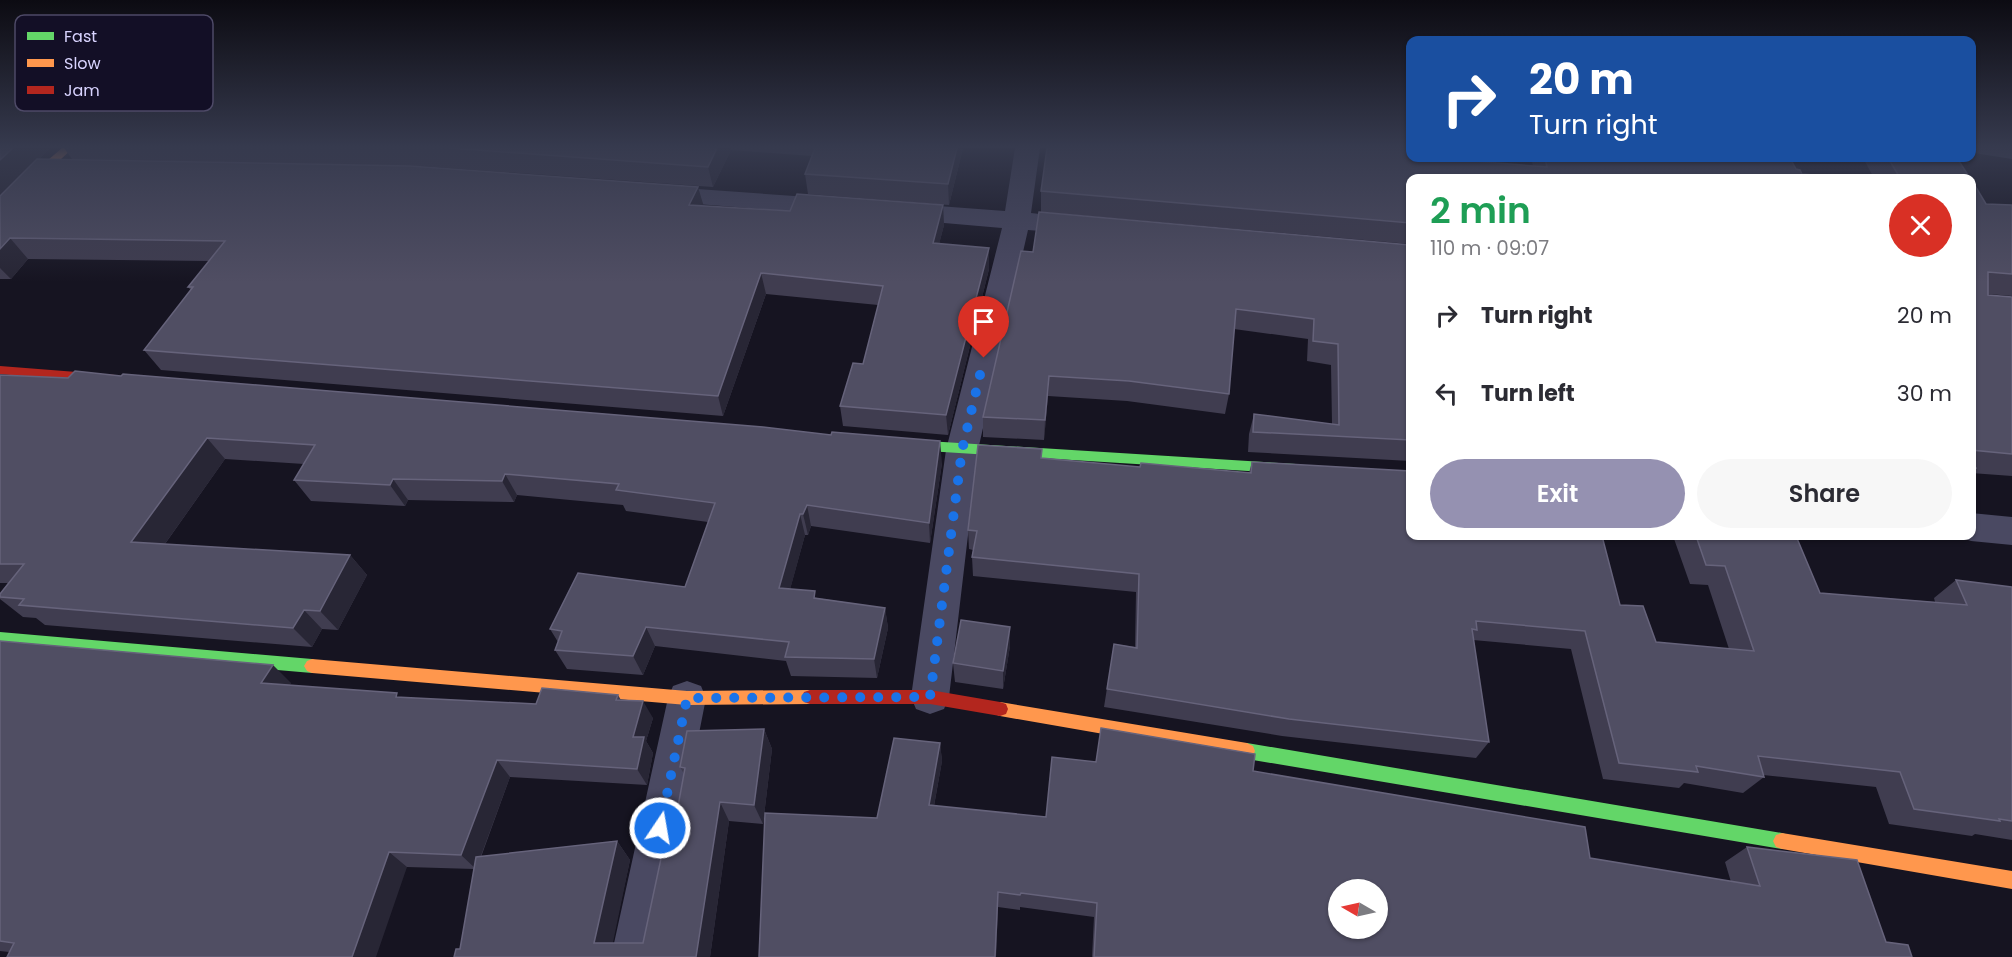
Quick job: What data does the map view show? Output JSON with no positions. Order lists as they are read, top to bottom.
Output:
{
  "legend": ["Fast", "Slow", "Jam"],
  "north": "left",
  "page": {
    "turn": ["20 m", "Turn right"],
    "heading": ["2 min", "110 m · 09:07"],
    "list": [
      {
        "name": "Turn right",
        "value": "20 m"
      },
      {
        "name": "Turn left",
        "value": "30 m"
      }
    ],
    "buttons": ["Exit", "Share"]
  }
}
